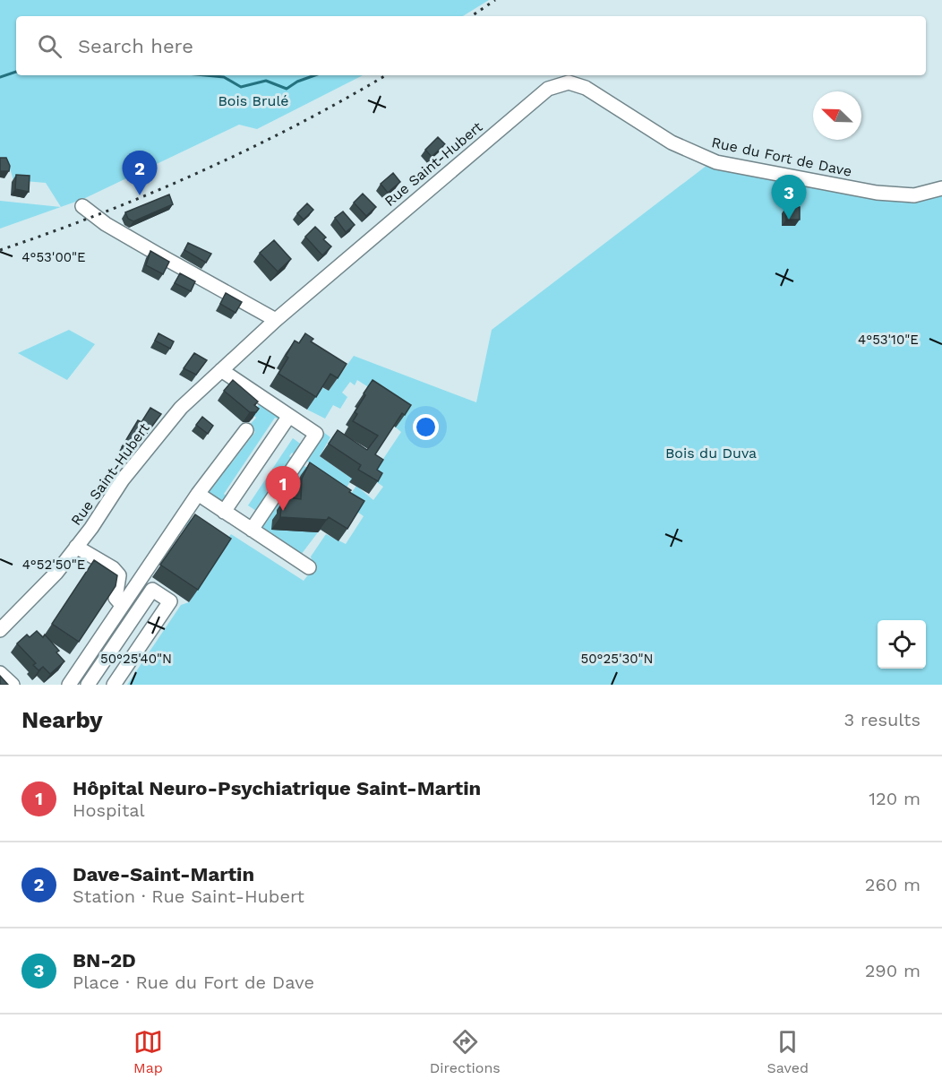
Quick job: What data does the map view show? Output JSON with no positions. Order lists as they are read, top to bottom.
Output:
{
  "streets": {
    "street": ["Rue du Fort de Dave", "Rue Saint-Hubert"]
  },
  "crossings": [
    ["Rue du Fort de Dave", "Rue Saint-Hubert"]
  ],
  "parks": ["Bois Brulé", "Bois du Duva"],
  "north": "top left",
  "page": {
    "search": "Search here",
    "pins": ["2", "3", "1"],
    "heading": ["Nearby", "3 results"],
    "list": [
      {
        "mark": "1",
        "name": "Hôpital Neuro-Psychiatrique Saint-Martin",
        "note": "Hospital",
        "value": "120 m"
      },
      {
        "mark": "2",
        "name": "Dave-Saint-Martin",
        "note": "Station · Rue Saint-Hubert",
        "value": "260 m"
      },
      {
        "mark": "3",
        "name": "BN-2D",
        "note": "Place · Rue du Fort de Dave",
        "value": "290 m"
      }
    ],
    "nav": ["Map", "Directions", "Saved"]
  },
  "coordinates": [
    "4°53'00\"E",
    "4°53'10\"E",
    "4°52'50\"E",
    "50°25'40\"N",
    "50°25'30\"N"
  ]
}
